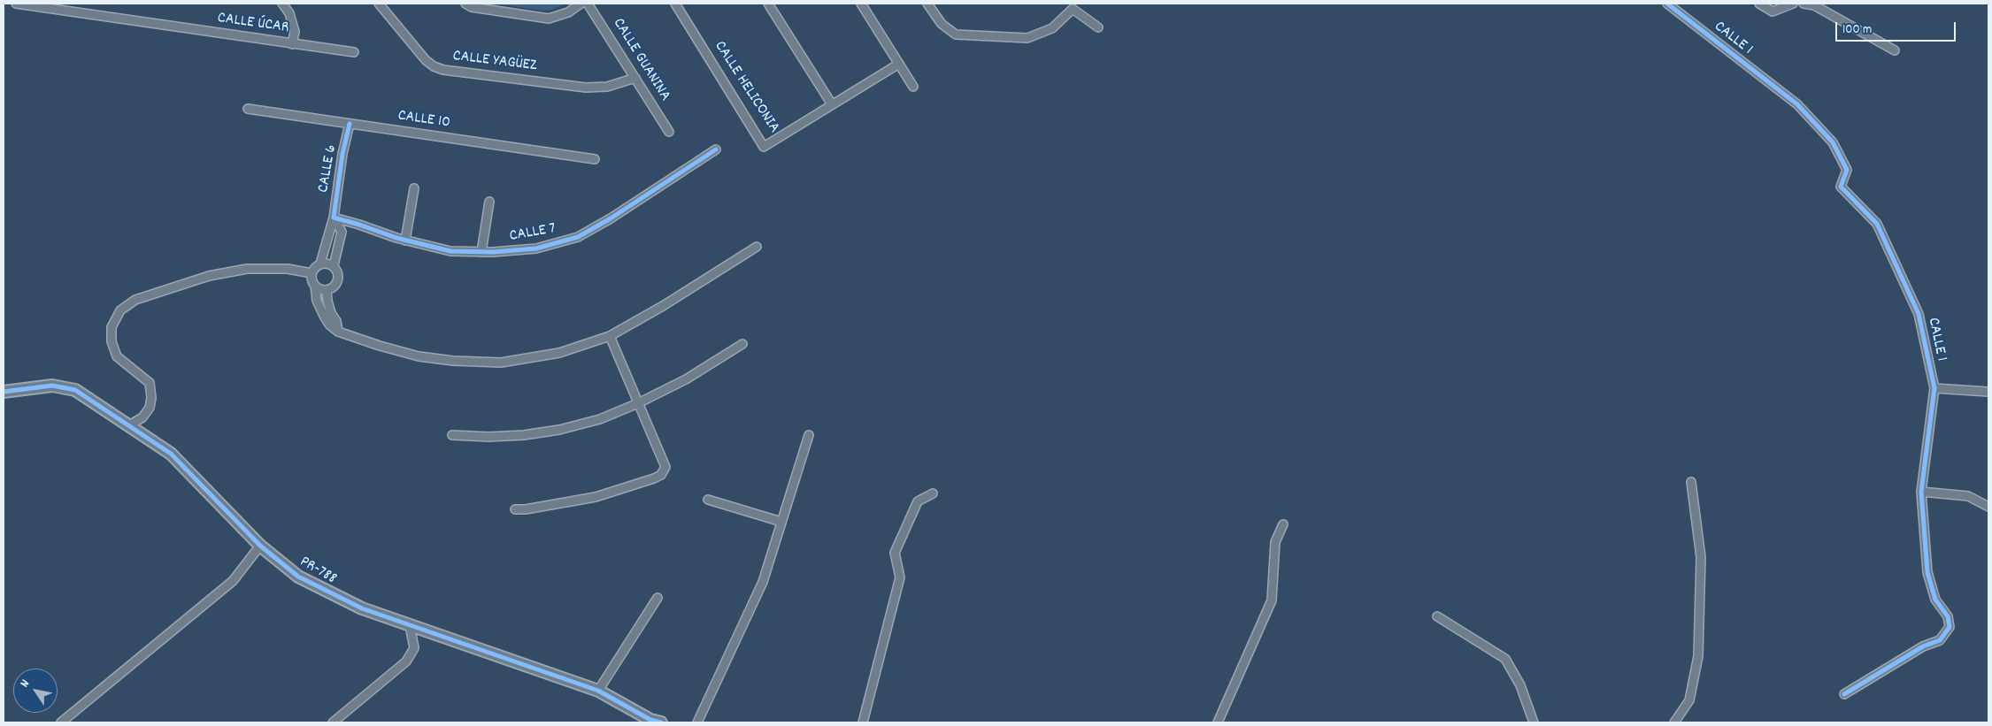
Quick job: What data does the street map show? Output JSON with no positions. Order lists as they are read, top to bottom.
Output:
{
  "streets": {
    "street": [
      "CALLE ÚCAR",
      "CALLE 1",
      "CALLE GUANINA",
      "CALLE YAGÜEZ",
      "CALLE HELICONIA",
      "CALLE 10",
      "CALLE 6",
      "CALLE 7",
      "PR-788"
    ]
  },
  "crossings": [
    ["CALLE GUANINA", "CALLE YAGÜEZ"],
    ["CALLE 10", "CALLE 6"],
    ["CALLE 6", "CALLE 7"]
  ],
  "scale_bar": "100 m",
  "north": "top left"
}
